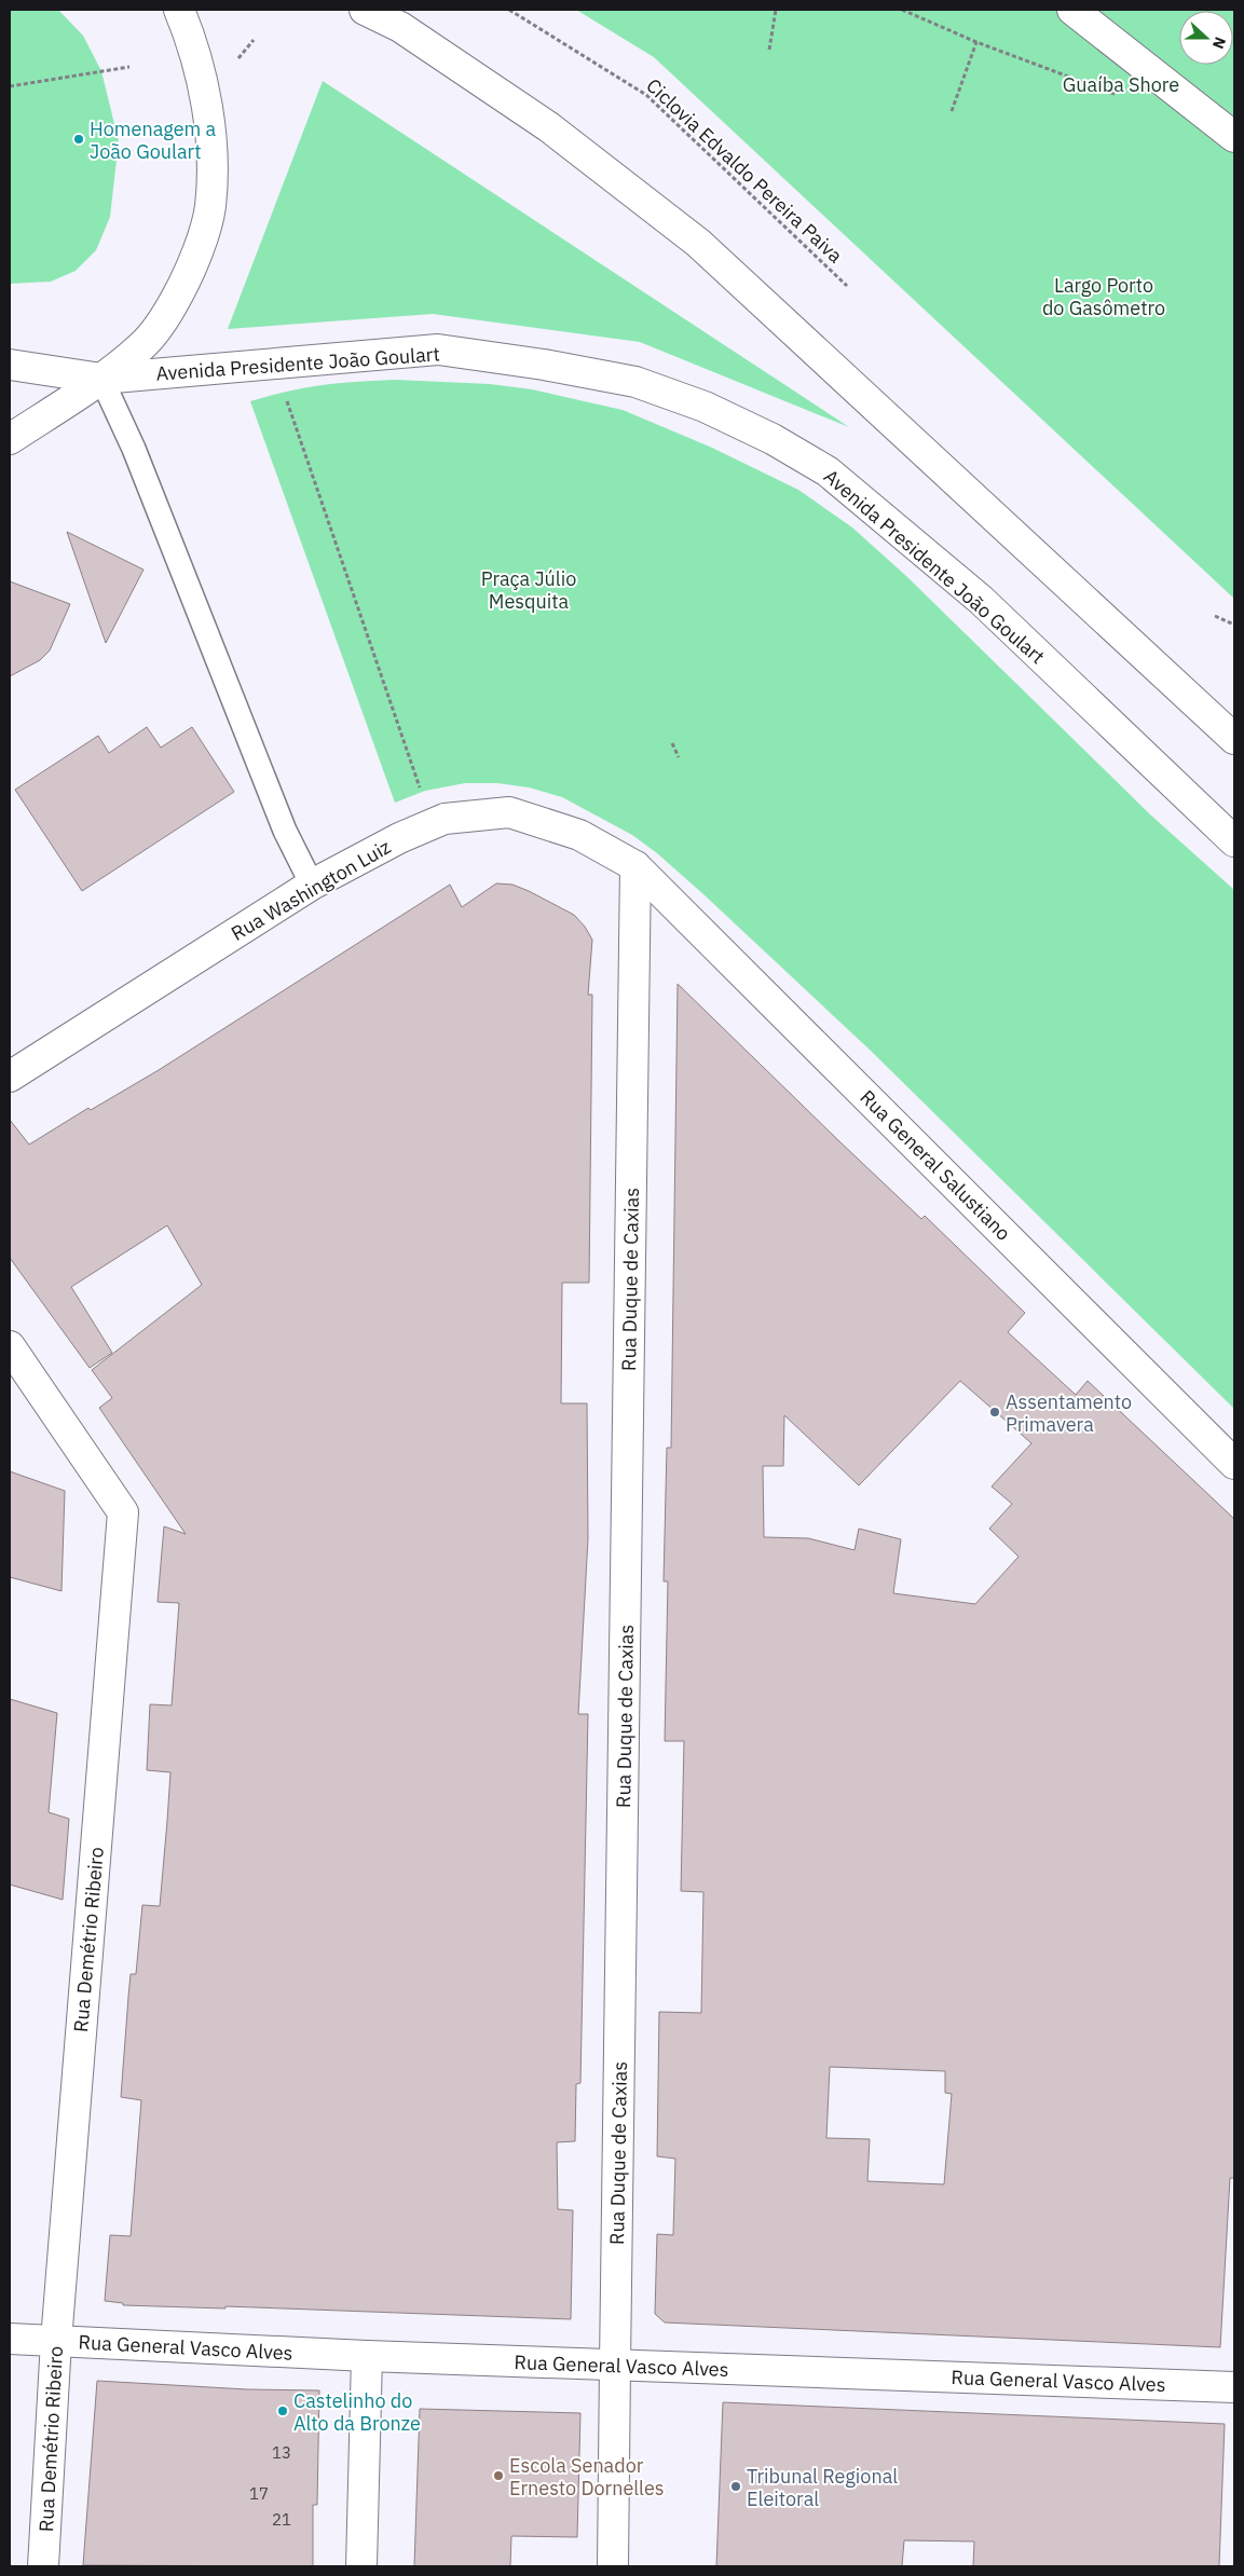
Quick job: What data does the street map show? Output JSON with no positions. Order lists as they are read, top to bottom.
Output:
{
  "streets": {
    "street": [
      "Avenida Presidente João Goulart",
      "Rua Washington Luiz",
      "Rua General Salustiano",
      "Rua Duque de Caxias",
      "Rua Demétrio Ribeiro",
      "Rua General Vasco Alves"
    ],
    "path": ["Ciclovia Edvaldo Pereira Paiva"]
  },
  "crossings": [
    ["Rua Washington Luiz", "Rua General Salustiano"],
    ["Rua Washington Luiz", "Rua Duque de Caxias"],
    ["Rua General Salustiano", "Rua Duque de Caxias"],
    ["Rua Duque de Caxias", "Rua General Vasco Alves"],
    ["Rua Demétrio Ribeiro", "Rua General Vasco Alves"]
  ],
  "parks": ["Guaíba Shore", "Largo Porto do Gasômetro", "Praça Júlio Mesquita"],
  "places": [
    "Homenagem a João Goulart",
    "Assentamento Primavera",
    "Castelinho do Alto da Bronze",
    "Escola Senador Ernesto Dornelles",
    "Tribunal Regional Eleitoral"
  ],
  "house_numbers": ["13", "17", "21"],
  "north": "right"
}
